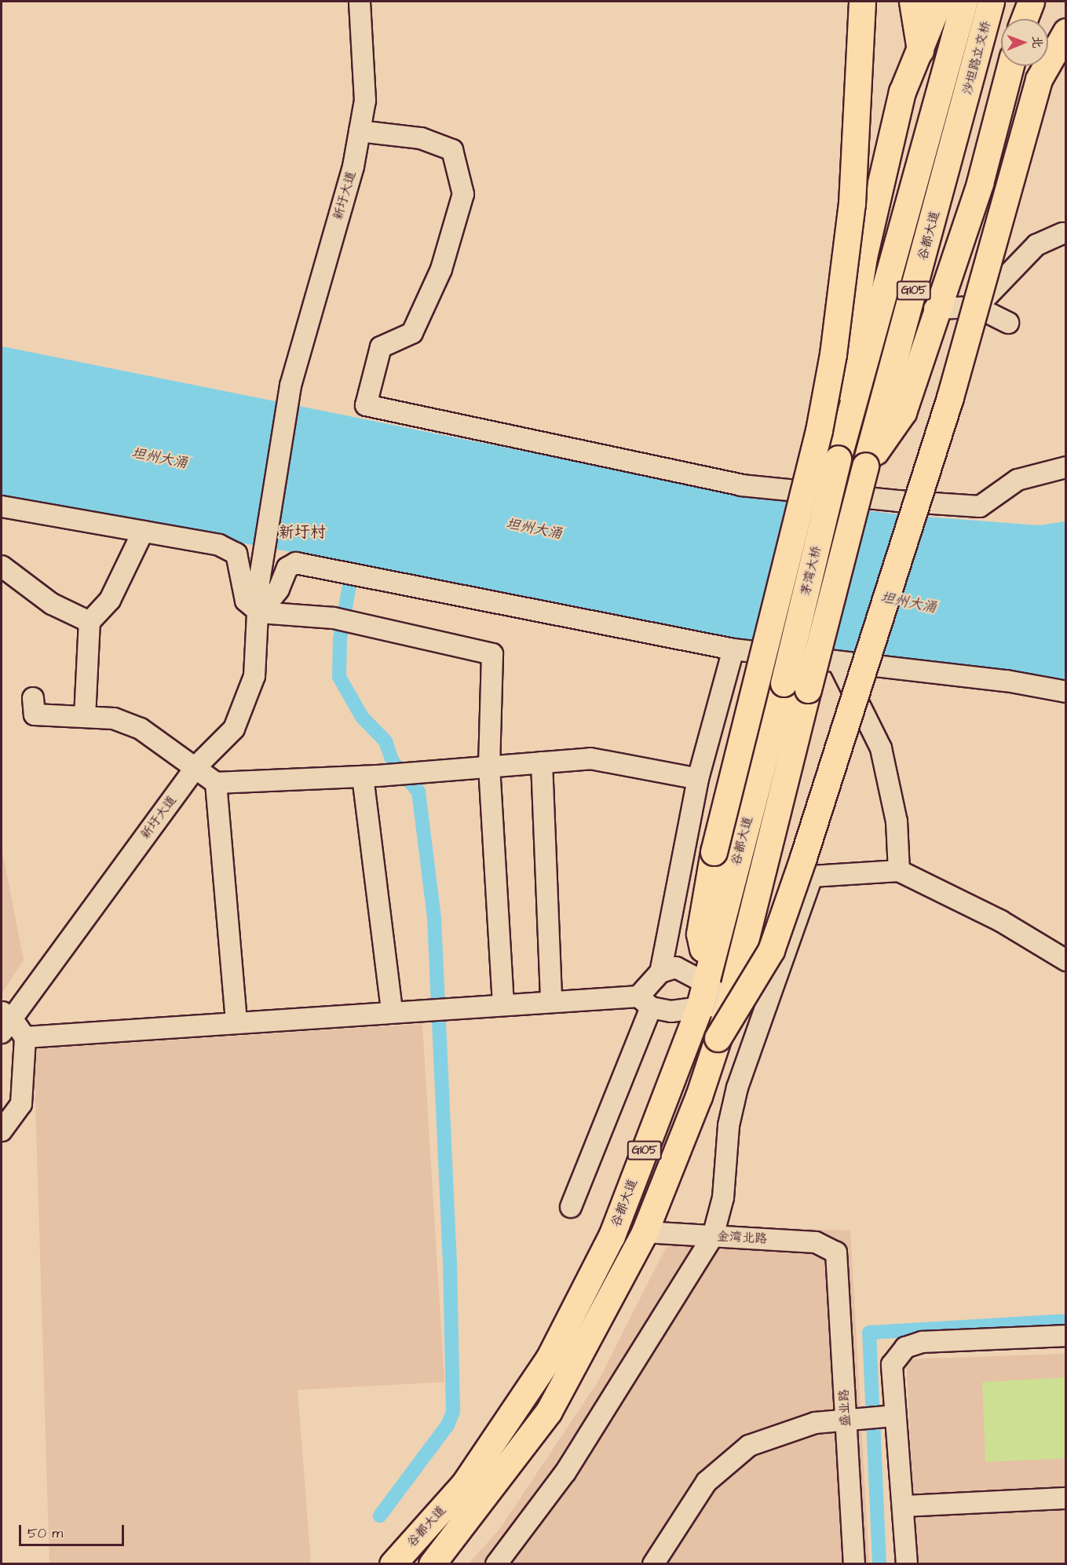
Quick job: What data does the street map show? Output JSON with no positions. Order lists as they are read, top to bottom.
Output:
{
  "streets": {
    "highway": [
      "沙坦路立交桥",
      "谷都大道",
      "G105",
      "茅湾大桥"
    ],
    "street": ["新圩大道", "金湾北路", "盛业路"]
  },
  "crossings": [
    ["沙坦路立交桥", "谷都大道"],
    ["谷都大道", "茅湾大桥"],
    ["谷都大道", "金湾北路"],
    ["金湾北路", "盛业路"]
  ],
  "districts": ["新圩村"],
  "water": ["坦州大涌"],
  "scale_bar": "50 m",
  "north": "right"
}
